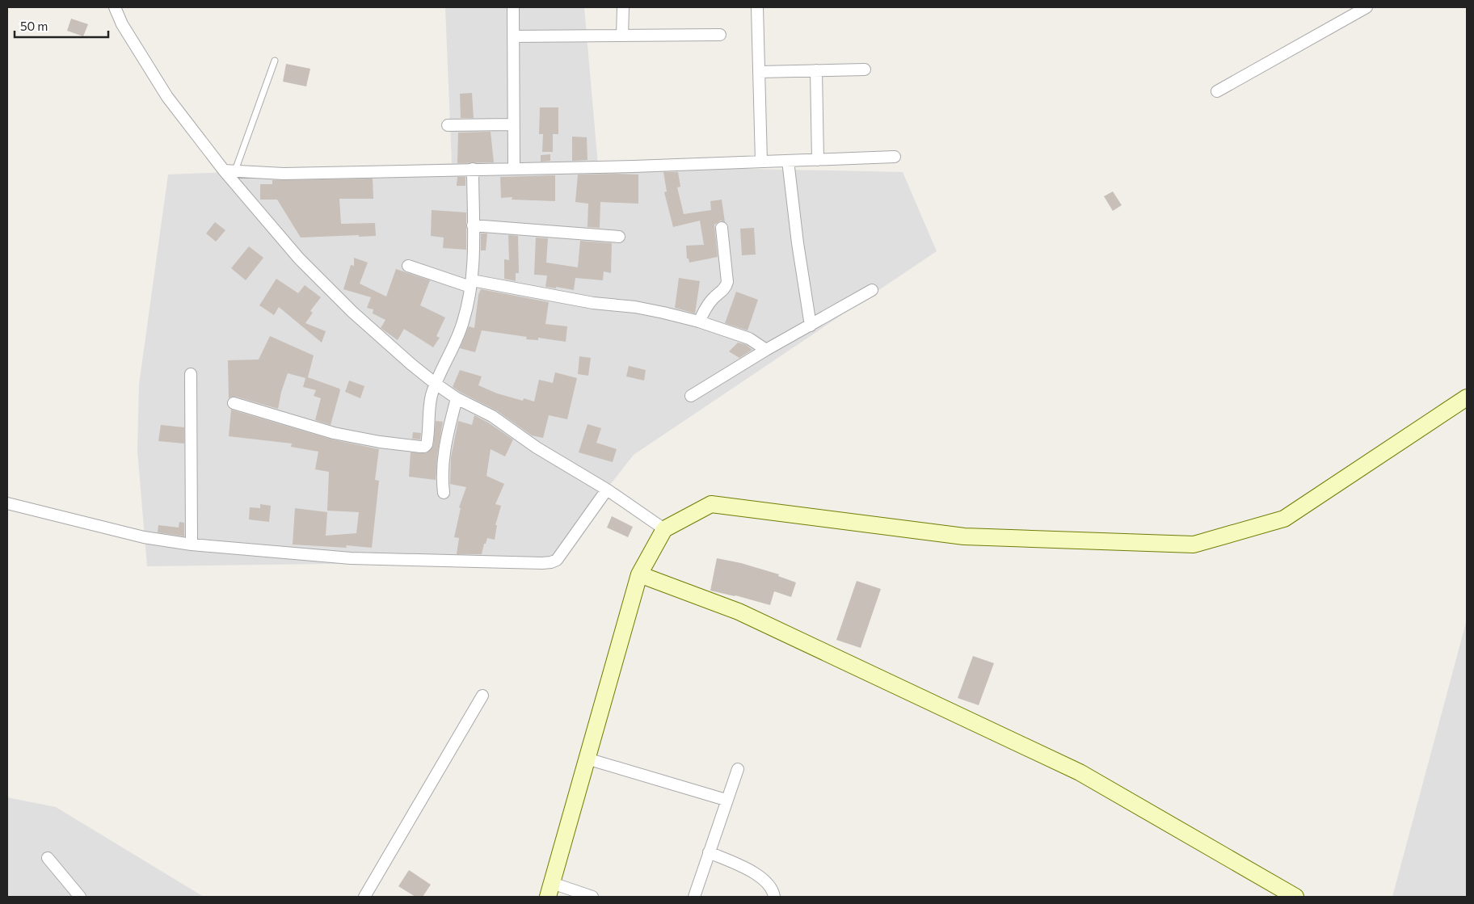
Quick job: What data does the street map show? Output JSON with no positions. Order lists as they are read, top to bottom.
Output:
{
  "scale_bar": "50 m"
}
